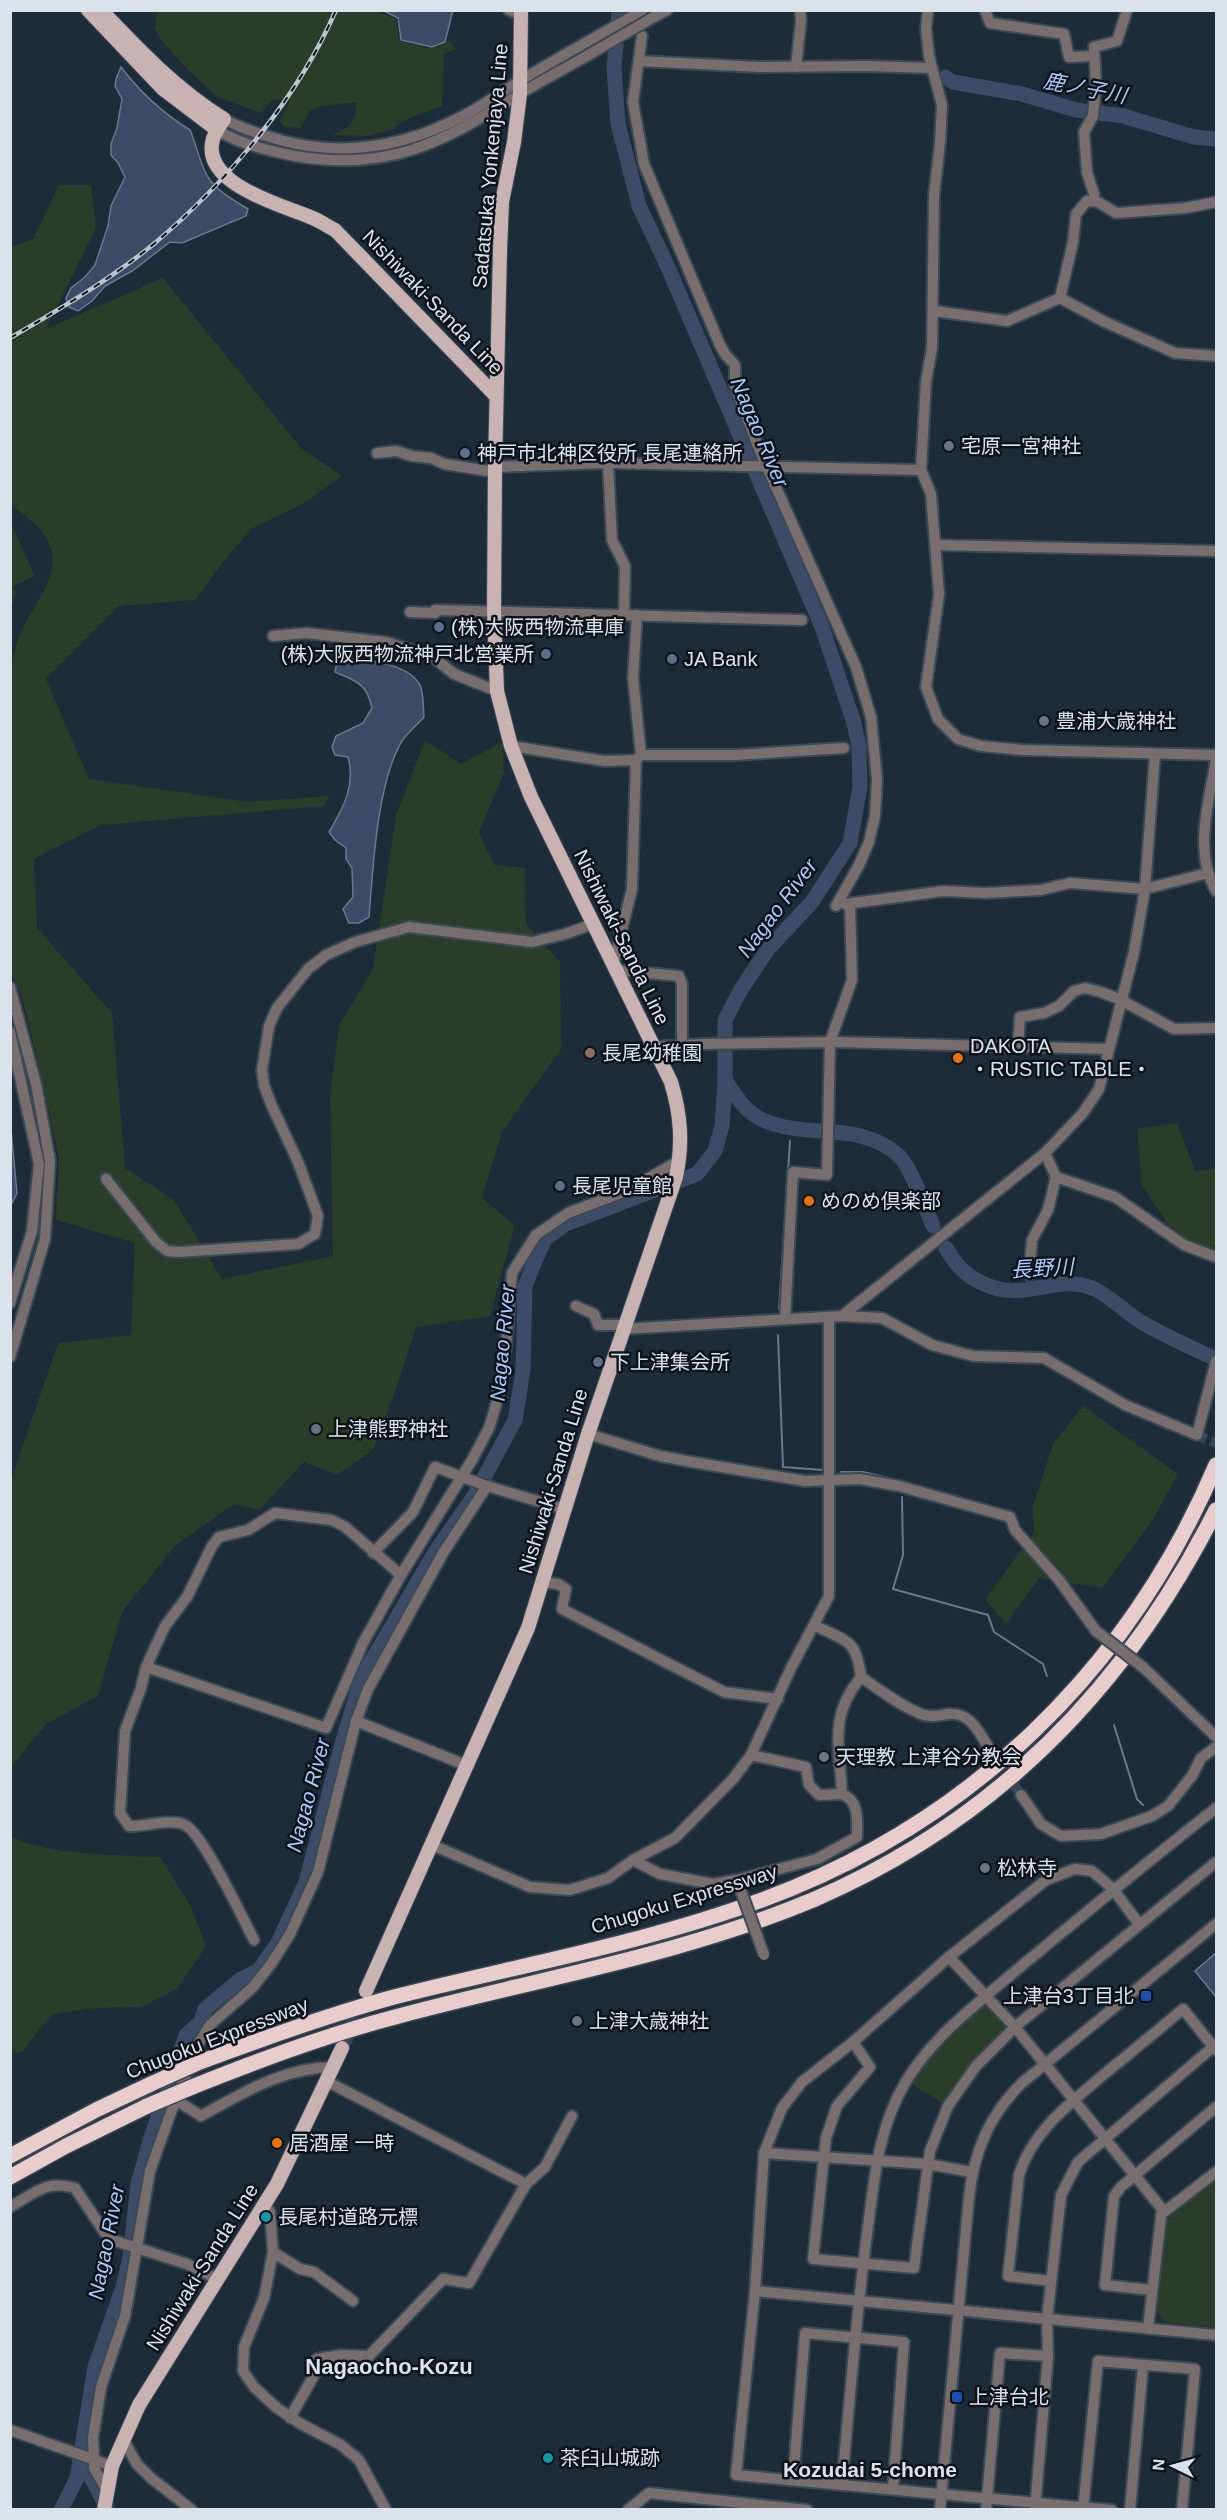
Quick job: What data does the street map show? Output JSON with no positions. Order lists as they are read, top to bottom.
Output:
{
  "streets": {
    "highway": ["Chugoku Expressway"],
    "main road": ["Sadatsuka Yonkenjaya Line", "Nishiwaki-Sanda Line"]
  },
  "crossings": [
    ["Sadatsuka Yonkenjaya Line", "Nishiwaki-Sanda Line"]
  ],
  "districts": ["Nagaocho-Kozu", "Kozudai 5-chome"],
  "water": ["鹿ノ子川", "Nagao River", "長野川"],
  "places": {
    "other": [
      "宅原一宮神社",
      "神戸市北神区役所 長尾連絡所",
      "(株)大阪西物流車庫",
      "(株)大阪西物流神戸北営業所",
      "JA Bank",
      "豊浦大歳神社",
      "長尾幼稚園",
      "DAKOTA ・RUSTIC TABLE・",
      "長尾児童館",
      "めのめ倶楽部",
      "下上津集会所",
      "上津熊野神社",
      "天理教 上津谷分教会",
      "松林寺",
      "上津大歳神社",
      "居酒屋 一時",
      "長尾村道路元標",
      "茶臼山城跡"
    ],
    "transit": ["上津台3丁目北", "上津台北"]
  },
  "north": "left"
}
